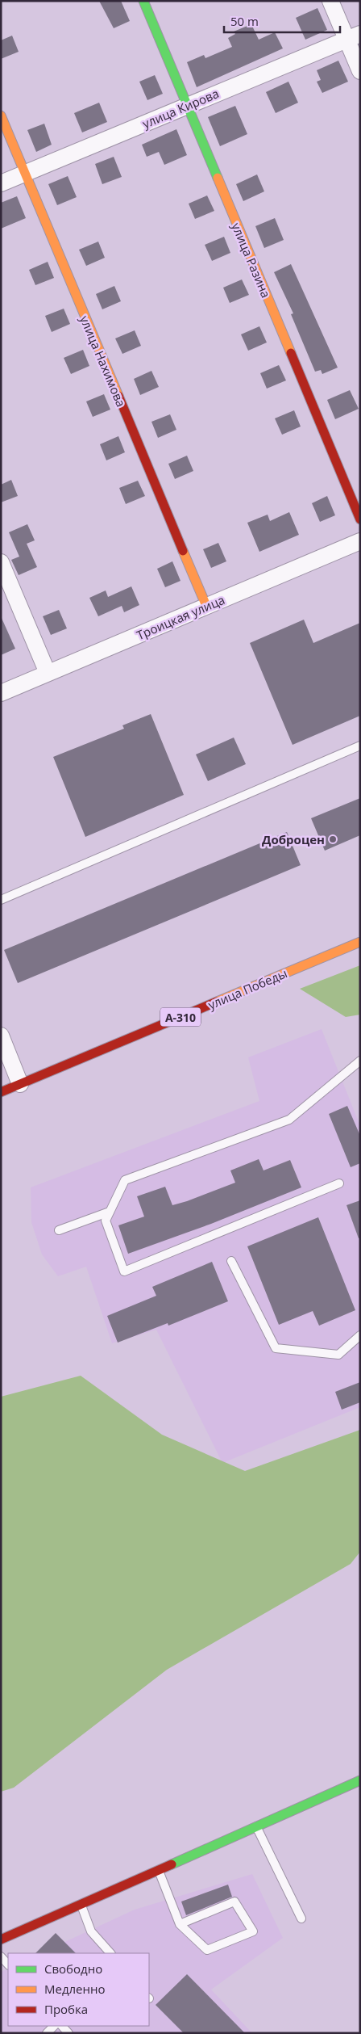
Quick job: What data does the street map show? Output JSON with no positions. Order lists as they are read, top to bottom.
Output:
{
  "streets": {
    "main road": [
      "улица Разина",
      "улица Нахимова",
      "улица Победы",
      "А-310"
    ],
    "street": ["улица Кирова", "Троицкая улица"]
  },
  "crossings": [
    ["улица Кирова", "улица Разина"],
    ["улица Кирова", "улица Нахимова"],
    ["улица Нахимова", "Троицкая улица"]
  ],
  "places": ["Доброцен"],
  "legend": ["Свободно", "Медленно", "Пробка"],
  "scale_bar": "50 m"
}
